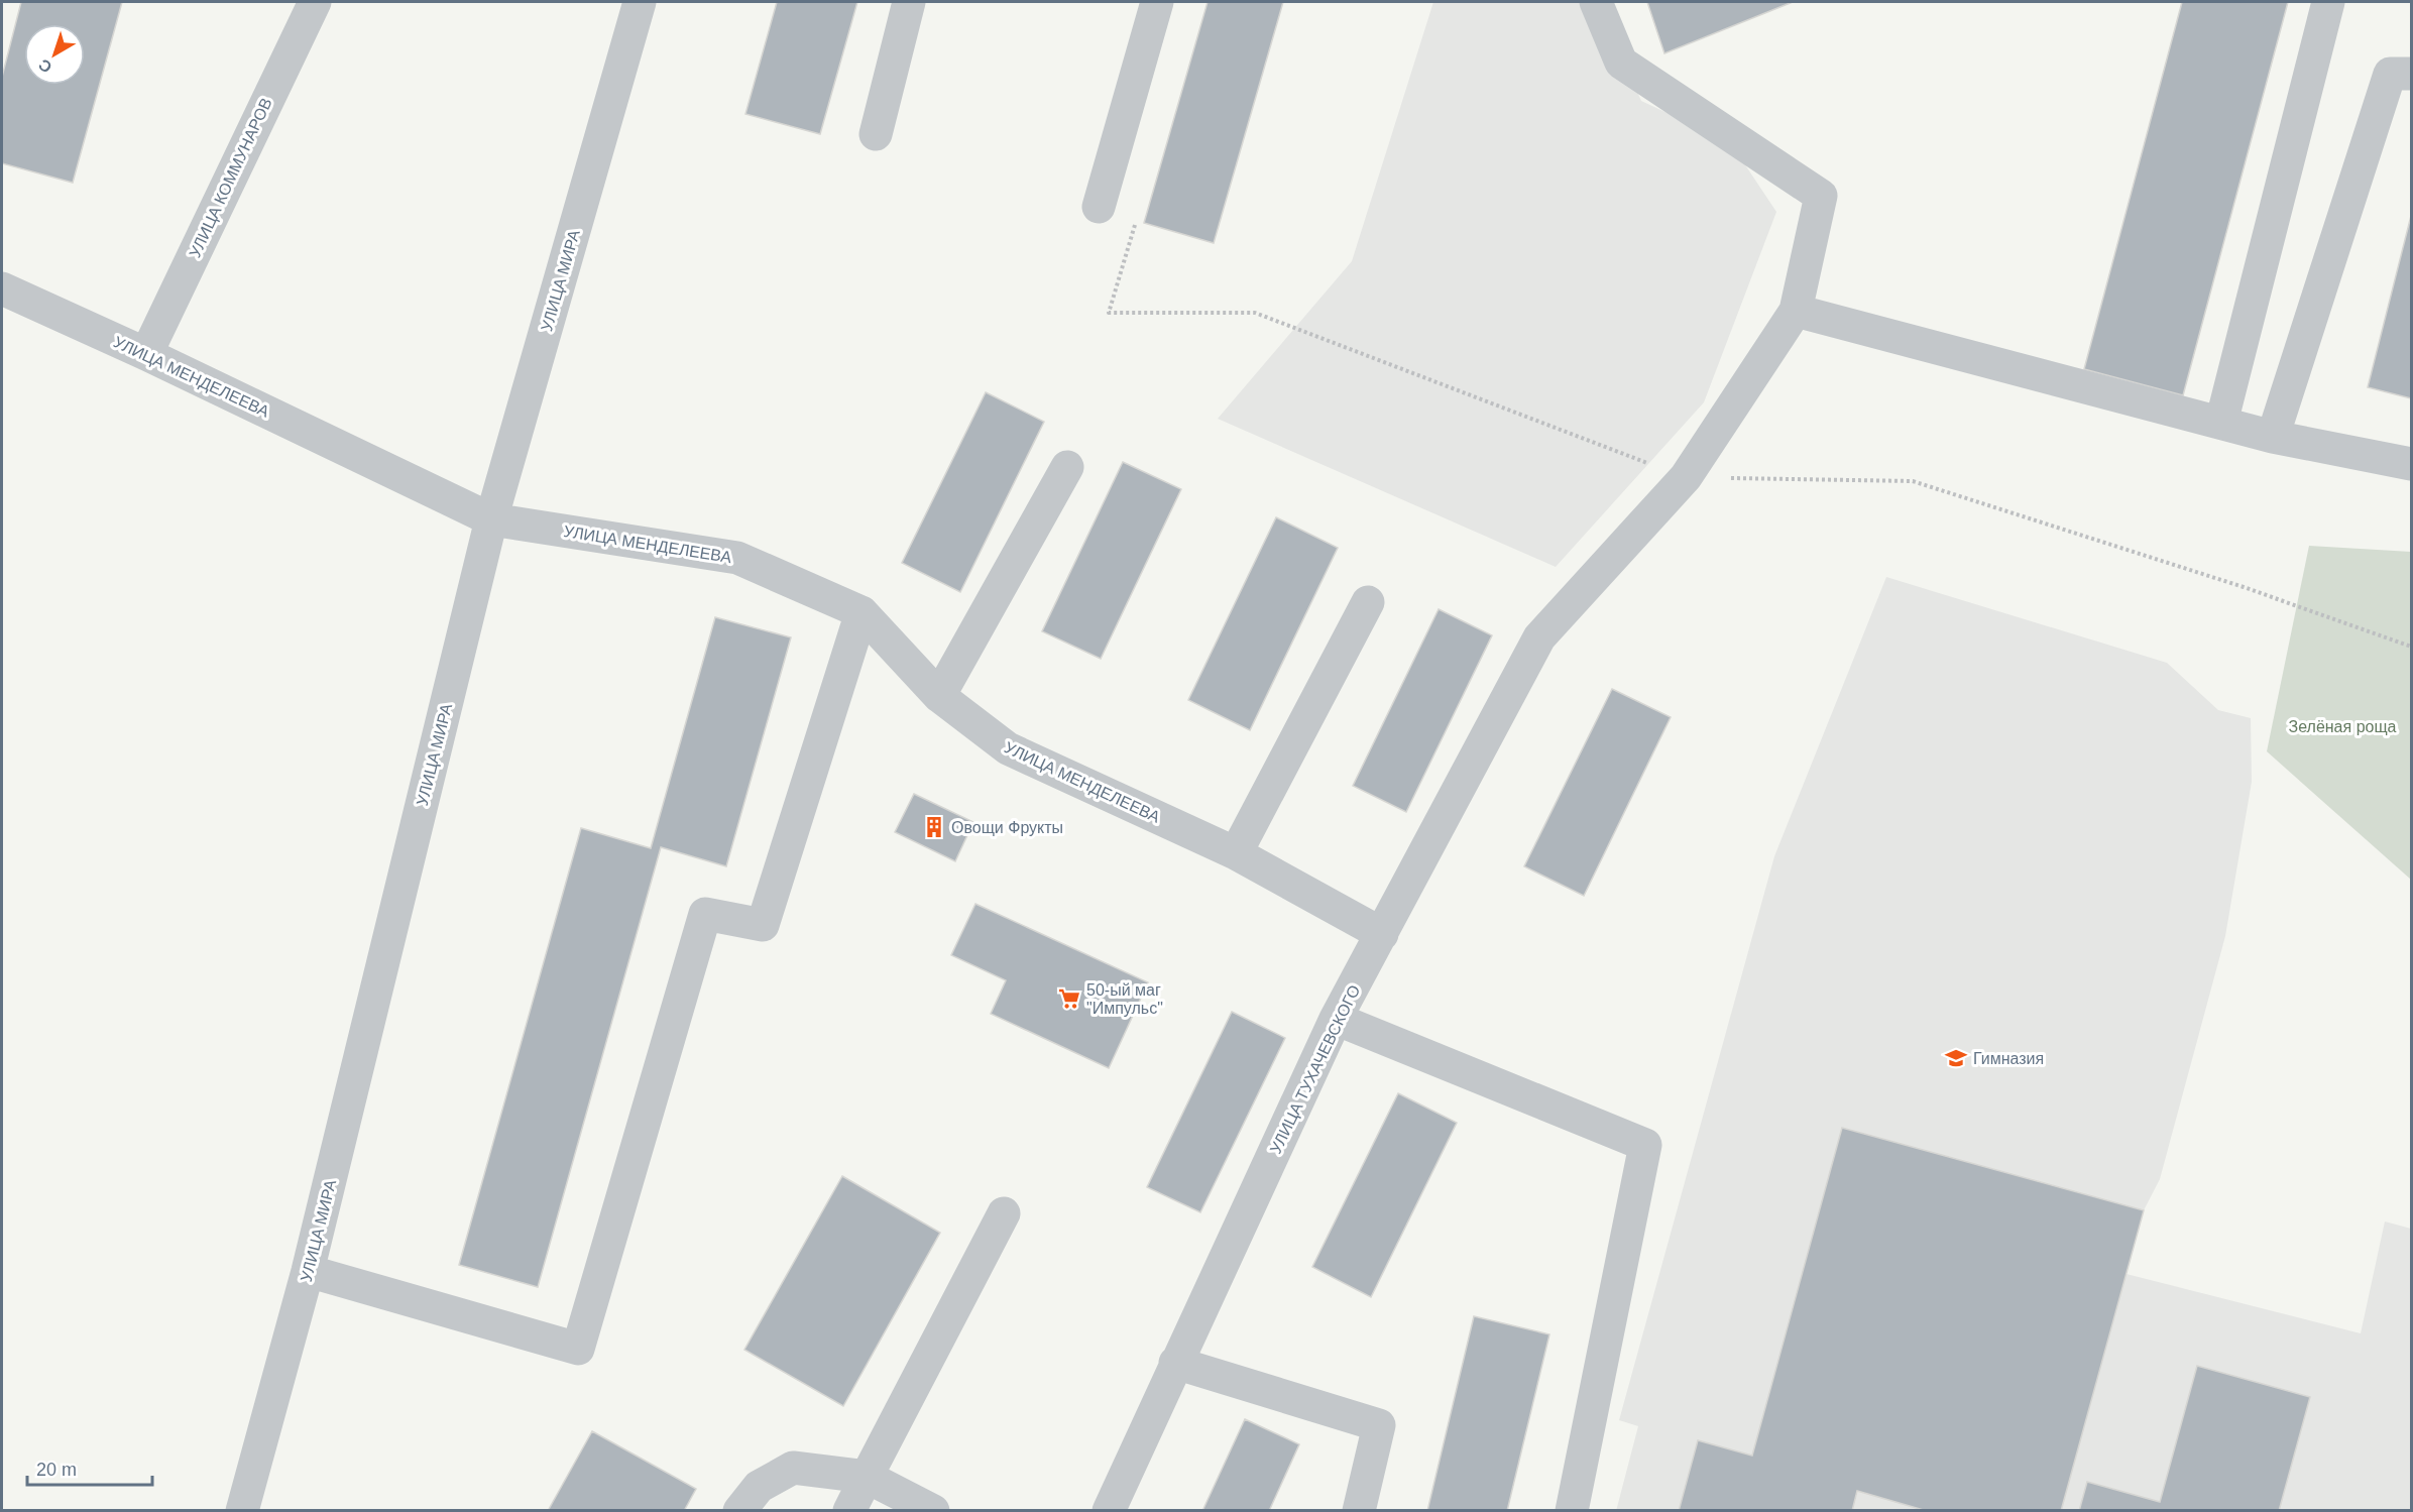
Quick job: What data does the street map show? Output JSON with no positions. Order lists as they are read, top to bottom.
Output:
{
  "streets": {
    "street": [
      "УЛИЦА КОММУНАРОВ",
      "УЛИЦА МИРА",
      "УЛИЦА МЕНДЕЛЕЕВА",
      "УЛИЦА ТУХАЧЕВСКОГО"
    ]
  },
  "crossings": [
    ["УЛИЦА КОММУНАРОВ", "УЛИЦА МЕНДЕЛЕЕВА"],
    ["УЛИЦА МИРА", "УЛИЦА МЕНДЕЛЕЕВА"],
    ["УЛИЦА МЕНДЕЛЕЕВА", "УЛИЦА ТУХАЧЕВСКОГО"]
  ],
  "parks": ["Зелёная роща"],
  "places": {
    "building": ["Овощи Фрукты"],
    "supermarket": ["50-ый маг \"Импульс\""],
    "school or university": ["Гимназия"]
  },
  "scale_bar": "20 m",
  "north": "bottom left"
}
